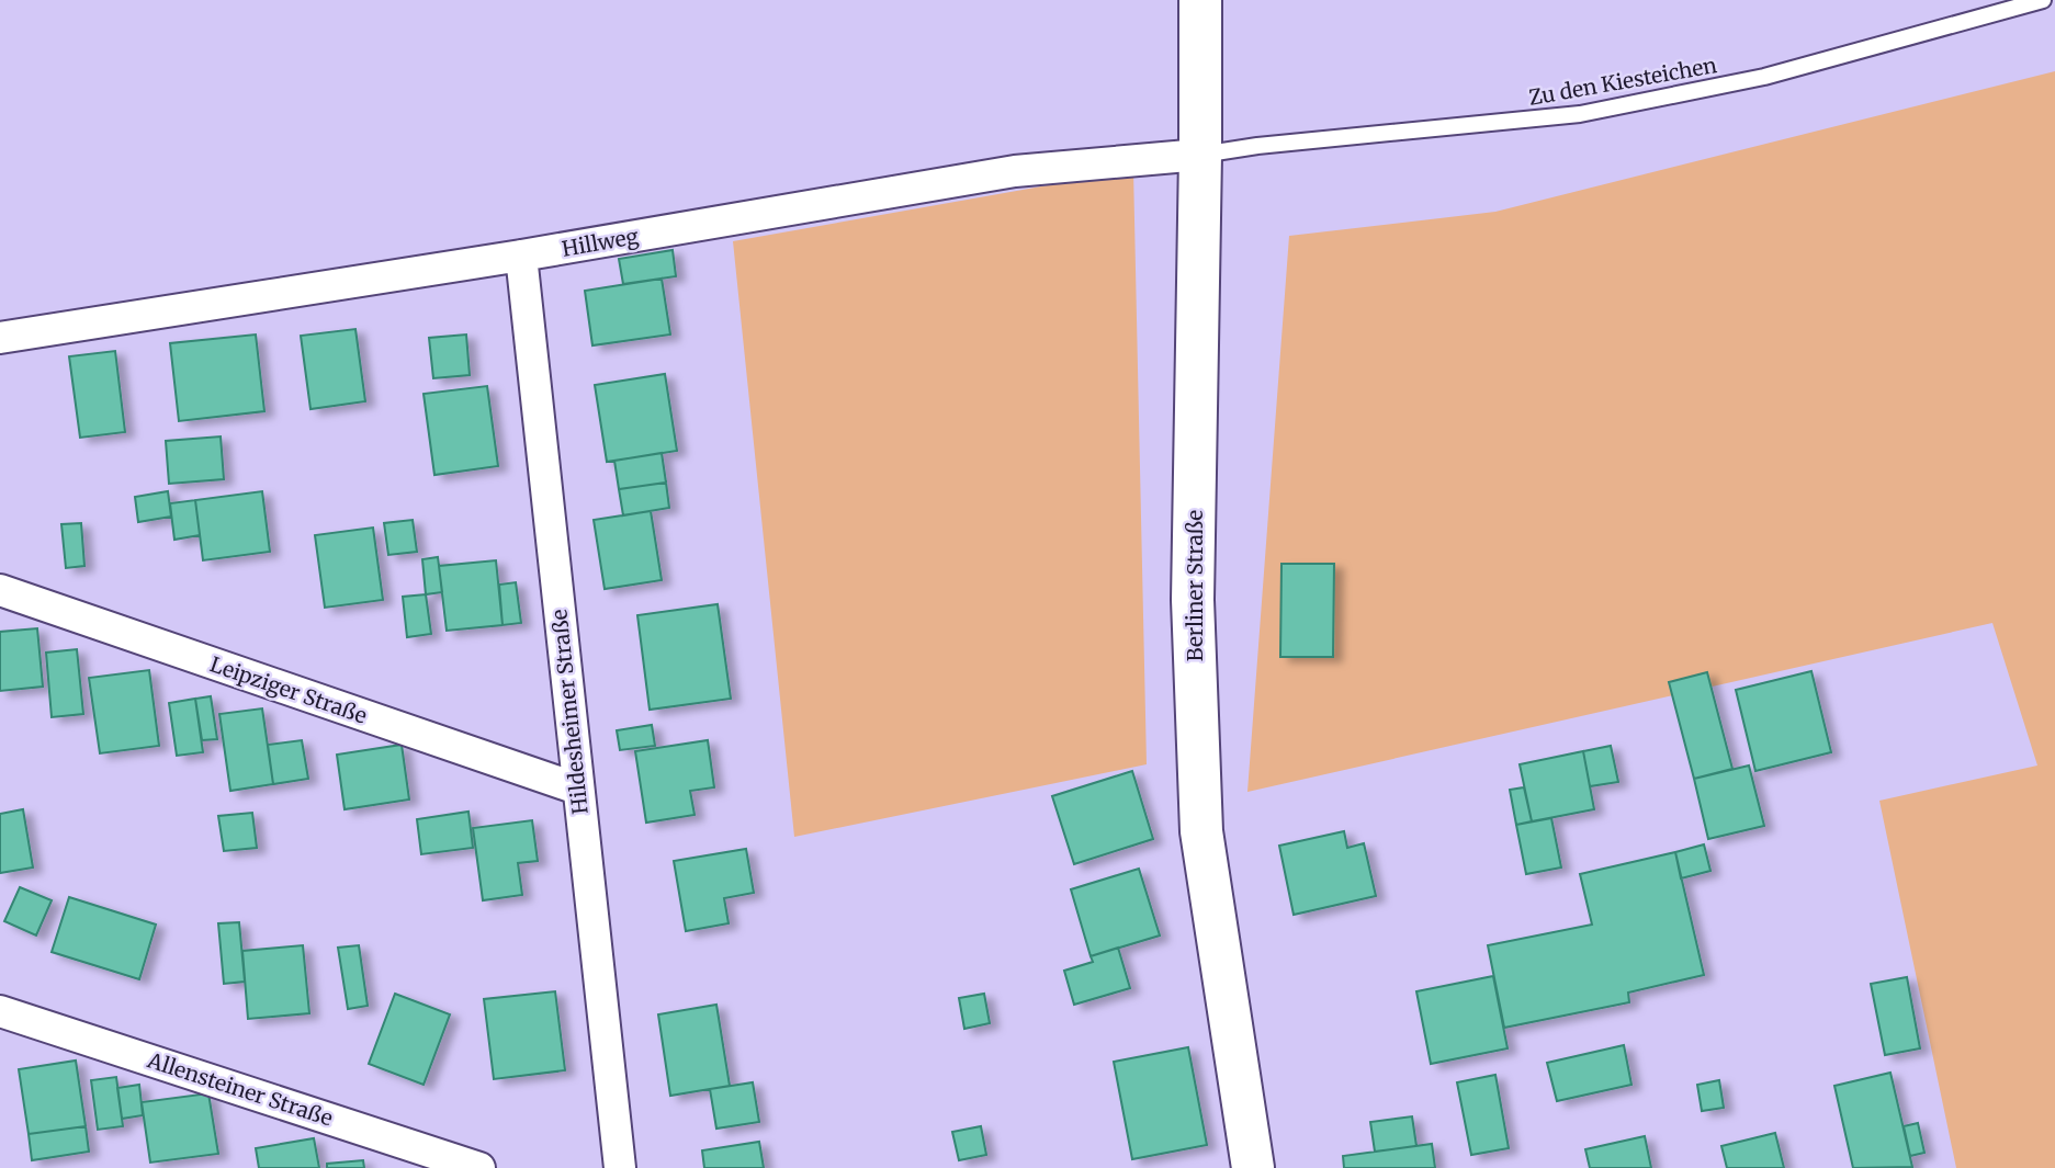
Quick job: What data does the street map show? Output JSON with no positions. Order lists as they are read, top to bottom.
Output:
{
  "streets": {
    "main road": ["Berliner Straße"],
    "street": [
      "Hillweg",
      "Leipziger Straße",
      "Hildesheimer Straße",
      "Allensteiner Straße"
    ],
    "lane": ["Zu den Kiesteichen"]
  },
  "crossings": [
    ["Zu den Kiesteichen", "Hillweg"],
    ["Zu den Kiesteichen", "Berliner Straße"],
    ["Hillweg", "Berliner Straße"],
    ["Hillweg", "Hildesheimer Straße"],
    ["Leipziger Straße", "Hildesheimer Straße"]
  ]
}
